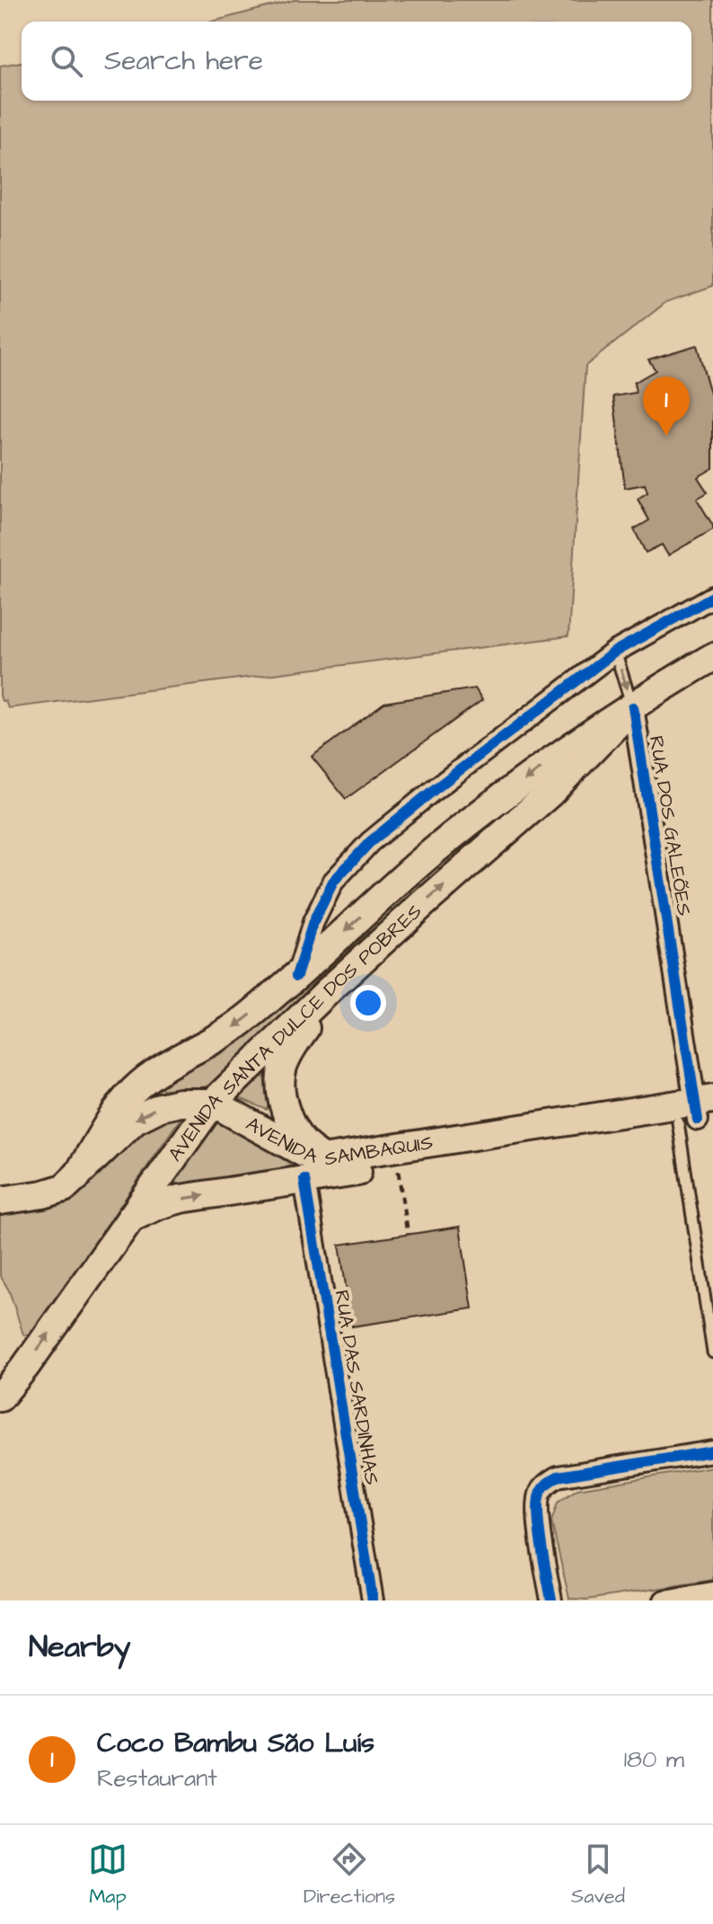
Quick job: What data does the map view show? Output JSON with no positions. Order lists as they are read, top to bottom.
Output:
{
  "streets": {
    "main road": ["AVENIDA SANTA DULCE DOS POBRES", "AVENIDA SAMBAQUIS"],
    "street": ["RUA DOS GALEÕES", "RUA DAS SARDINHAS"]
  },
  "crossings": [
    ["RUA DOS GALEÕES", "AVENIDA SANTA DULCE DOS POBRES"],
    ["RUA DOS GALEÕES", "AVENIDA SAMBAQUIS"],
    ["AVENIDA SANTA DULCE DOS POBRES", "AVENIDA SAMBAQUIS"],
    ["AVENIDA SAMBAQUIS", "RUA DAS SARDINHAS"]
  ],
  "page": {
    "search": "Search here",
    "pins": "1",
    "heading": "Nearby",
    "list": [
      {
        "mark": "1",
        "name": "Coco Bambu São Luís",
        "note": "Restaurant",
        "value": "180 m"
      }
    ],
    "nav": ["Map", "Directions", "Saved"]
  }
}
